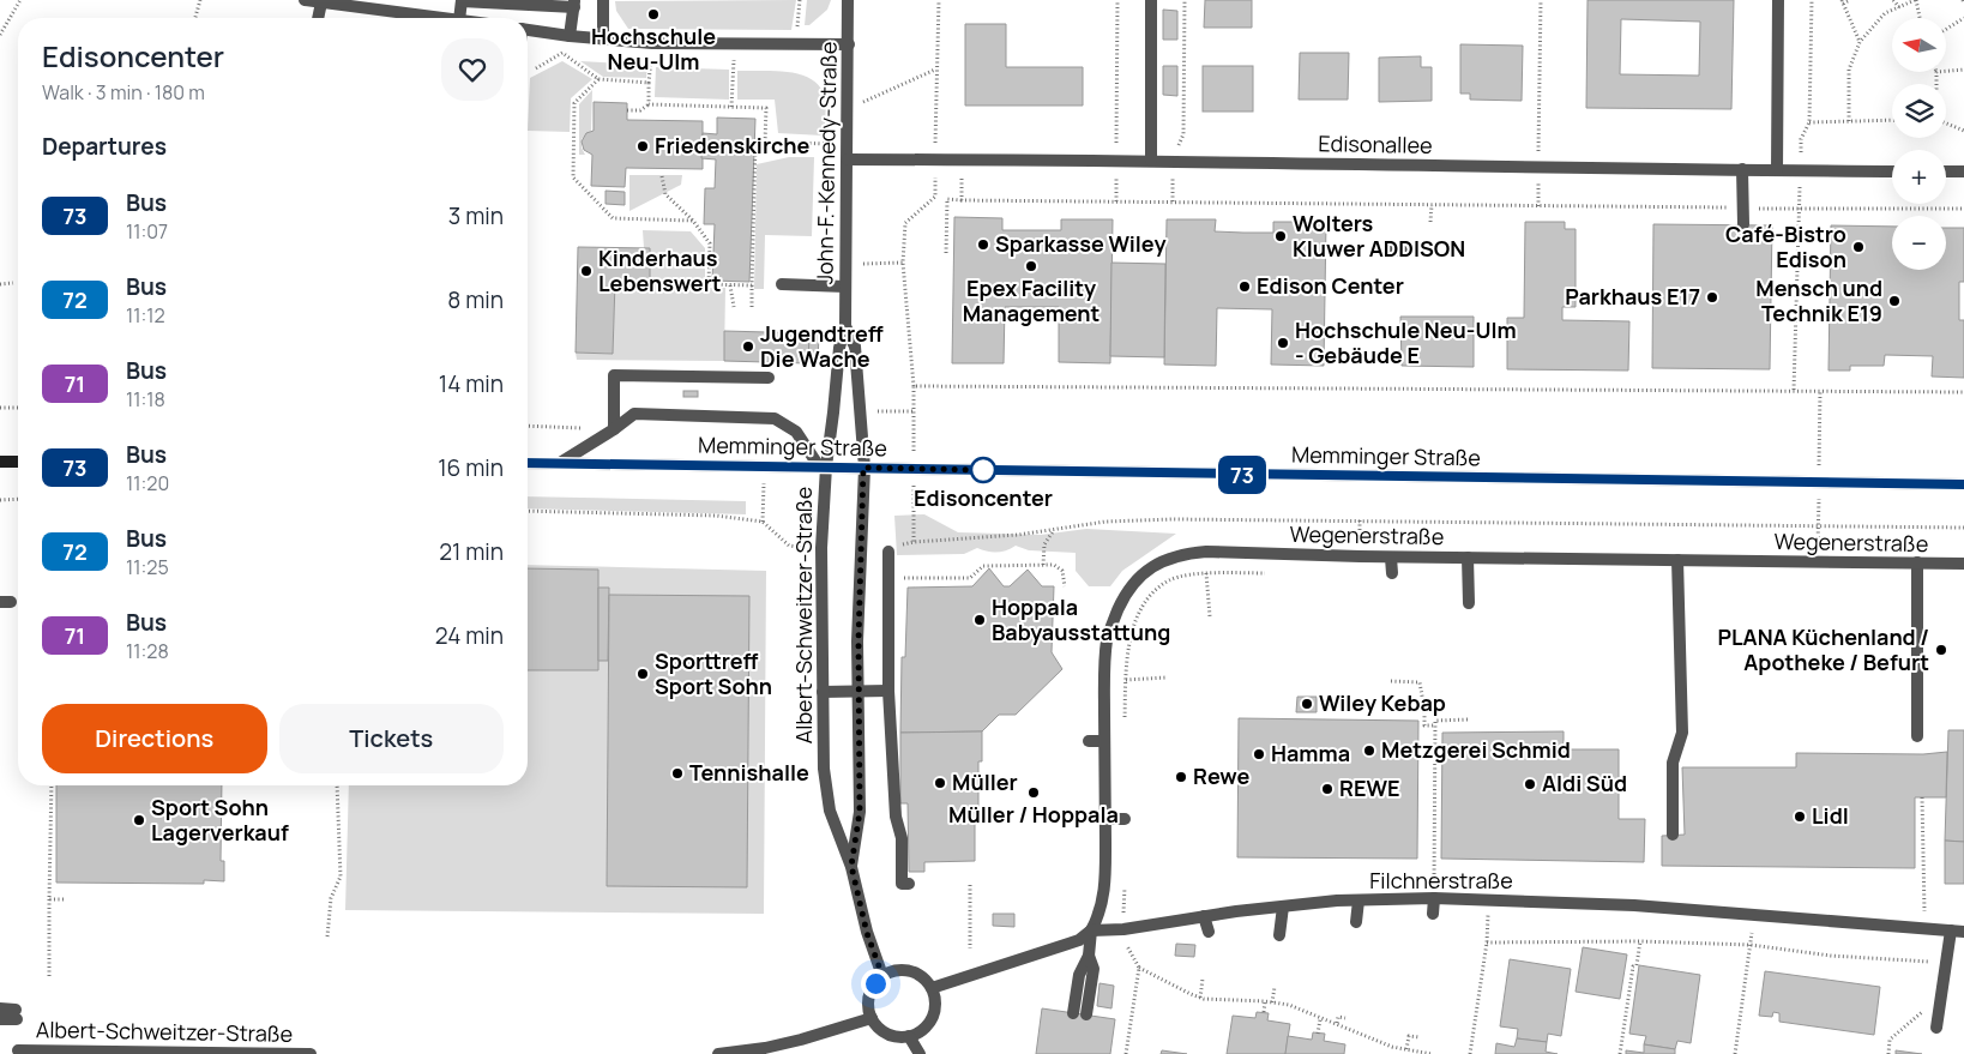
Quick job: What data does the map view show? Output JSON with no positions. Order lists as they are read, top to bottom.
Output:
{
  "streets": {
    "main road": ["Memminger Straße"],
    "street": [
      "Edisonallee",
      "John-F.-Kennedy-Straße",
      "Wegenerstraße",
      "Albert-Schweitzer-Straße",
      "Filchnerstraße"
    ]
  },
  "crossings": [
    ["Edisonallee", "John-F.-Kennedy-Straße"],
    ["John-F.-Kennedy-Straße", "Memminger Straße"],
    ["John-F.-Kennedy-Straße", "Albert-Schweitzer-Straße"],
    ["Memminger Straße", "Albert-Schweitzer-Straße"],
    ["Wegenerstraße", "Filchnerstraße"],
    ["Albert-Schweitzer-Straße", "Filchnerstraße"]
  ],
  "places": [
    "Hochschule Neu-Ulm",
    "Friedenskirche",
    "Wolters Kluwer ADDISON",
    "Sparkasse Wiley",
    "Café-Bistro Edison",
    "Epex Facility Management",
    "Kinderhaus Lebenswert",
    "Edison Center",
    "Parkhaus E17",
    "Mensch und Technik E19",
    "Hochschule Neu-Ulm - Gebäude E",
    "Jugendtreff Die Wache",
    "Edisoncenter",
    "Hoppala Babyausstattung",
    "PLANA Küchenland / Apotheke / Befurt",
    "Sporttreff Sport Sohn",
    "Wiley Kebap",
    "Metzgerei Schmid",
    "Hamma",
    "Tennishalle",
    "Rewe",
    "Müller",
    "Aldi Süd",
    "REWE",
    "Müller / Hoppala",
    "Lidl",
    "Sport Sohn Lagerverkauf"
  ],
  "lines": ["bus line 73"],
  "north": "left",
  "page": {
    "on_map": "73",
    "map_buttons": ["+", "−"],
    "heading": [
      ["Edisoncenter", "Walk · 3 min · 180 m"],
      "Departures"
    ],
    "list": [
      {
        "mark": "73",
        "name": "Bus",
        "note": "11:07",
        "value": "3 min"
      },
      {
        "mark": "72",
        "name": "Bus",
        "note": "11:12",
        "value": "8 min"
      },
      {
        "mark": "71",
        "name": "Bus",
        "note": "11:18",
        "value": "14 min"
      },
      {
        "mark": "73",
        "name": "Bus",
        "note": "11:20",
        "value": "16 min"
      },
      {
        "mark": "72",
        "name": "Bus",
        "note": "11:25",
        "value": "21 min"
      },
      {
        "mark": "71",
        "name": "Bus",
        "note": "11:28",
        "value": "24 min"
      }
    ],
    "buttons": ["Directions", "Tickets"]
  }
}
